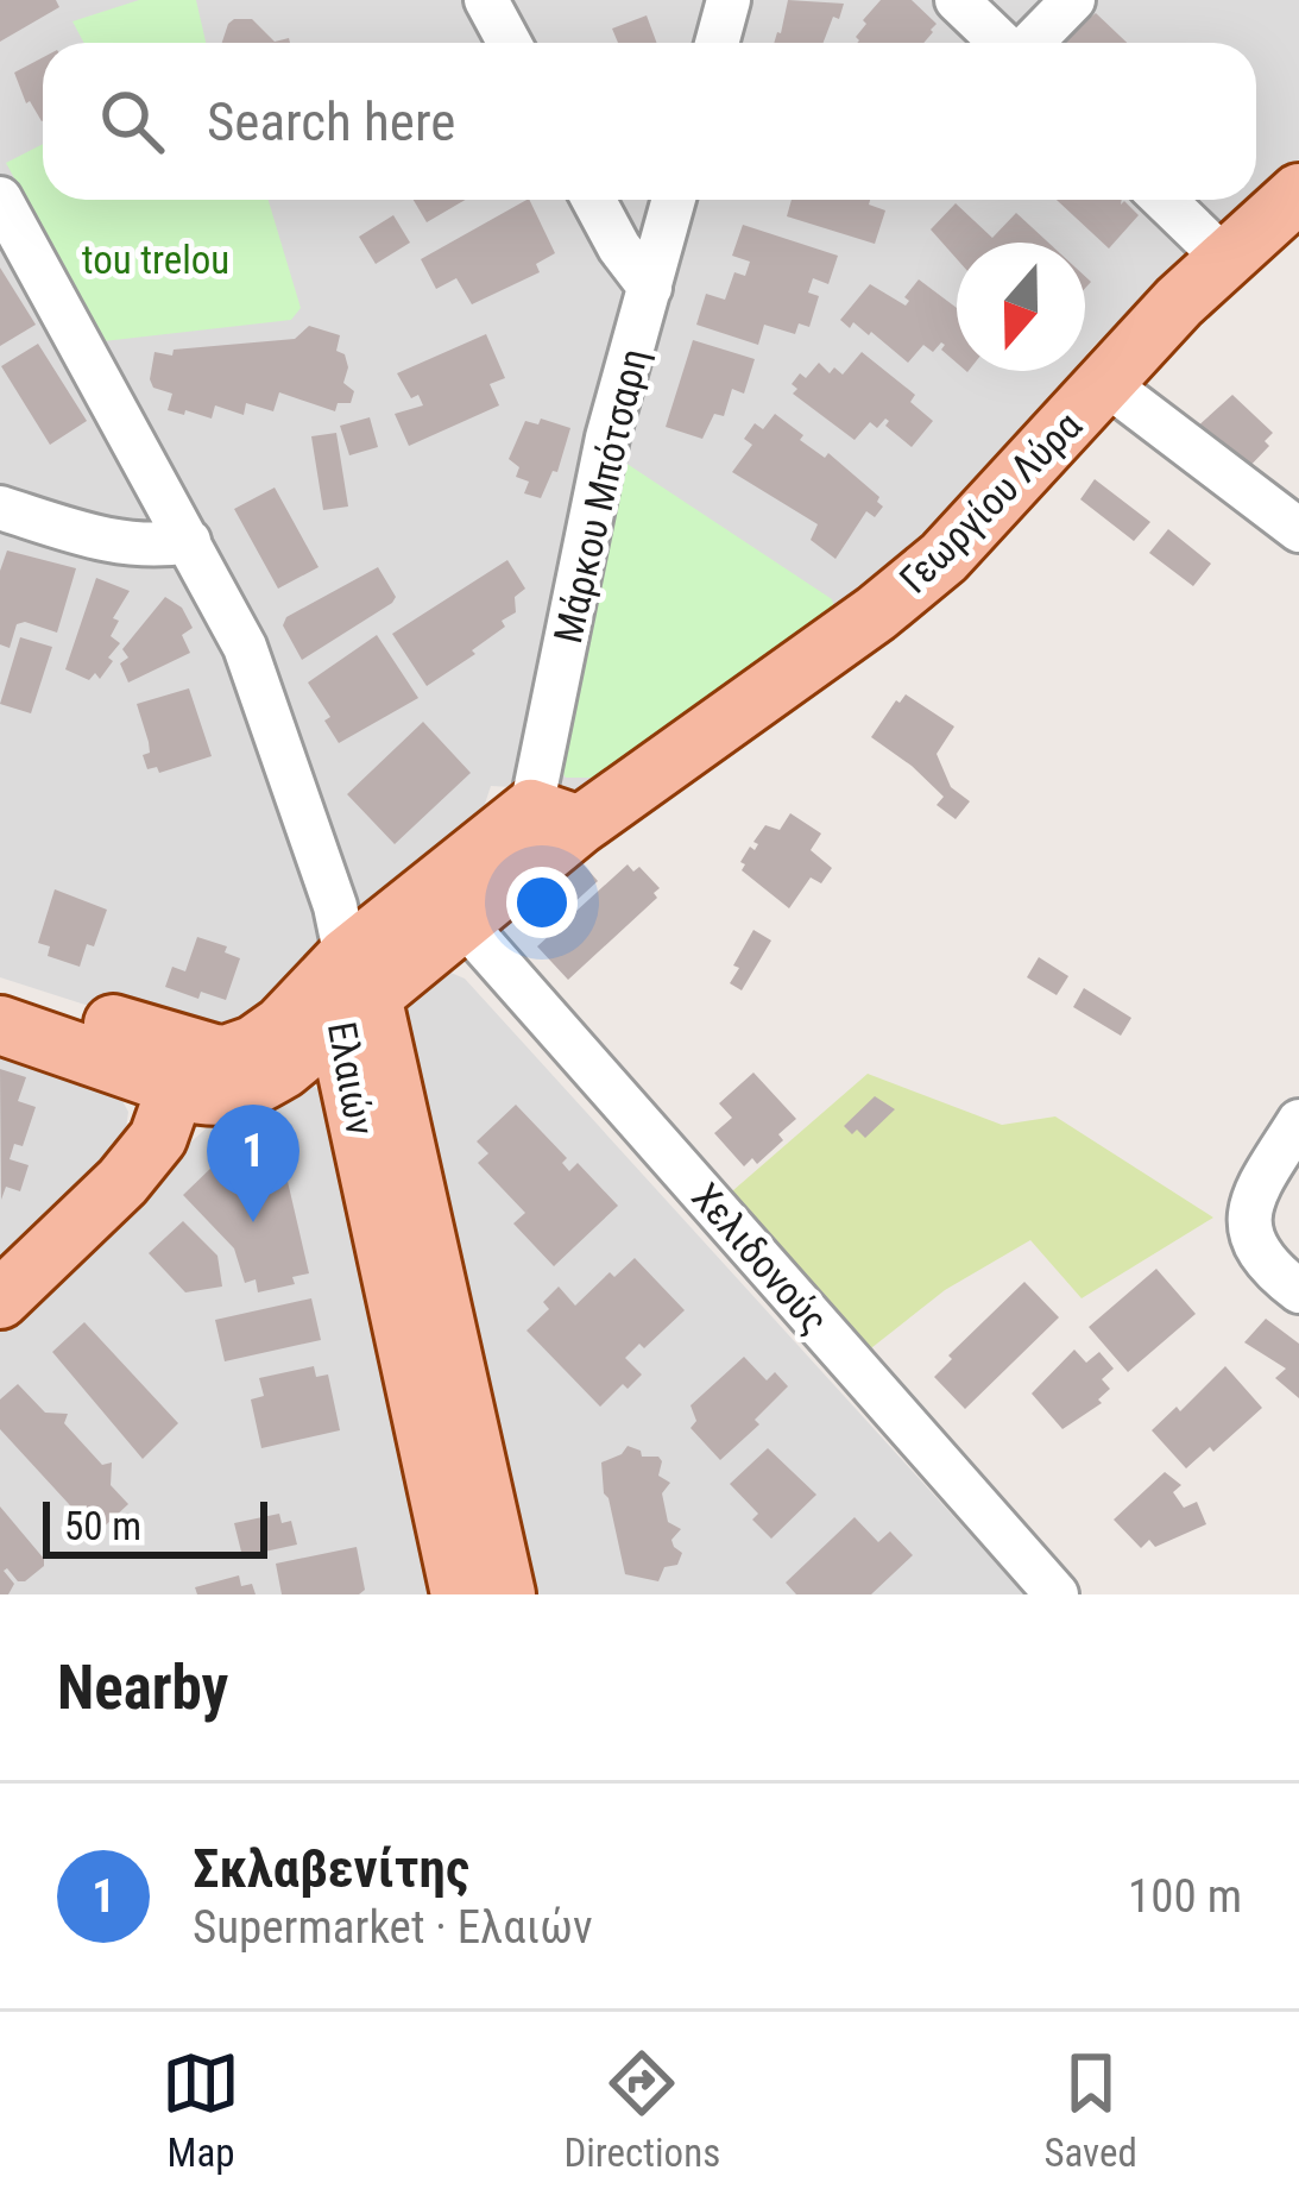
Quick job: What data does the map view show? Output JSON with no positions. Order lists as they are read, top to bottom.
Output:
{
  "streets": {
    "main road": ["Γεωργίου Λύρα", "Ελαιών"],
    "street": ["Μάρκου Μπότσαρη", "Χελιδονούς"]
  },
  "crossings": [
    ["Μάρκου Μπότσαρη", "Γεωργίου Λύρα"],
    ["Γεωργίου Λύρα", "Ελαιών"],
    ["Γεωργίου Λύρα", "Χελιδονούς"]
  ],
  "parks": ["tou trelou"],
  "scale_bar": "50 m",
  "north": "bottom",
  "page": {
    "search": "Search here",
    "pins": "1",
    "scale": "50 m",
    "heading": "Nearby",
    "list": [
      {
        "mark": "1",
        "name": "Σκλαβενίτης",
        "note": "Supermarket · Ελαιών",
        "value": "100 m"
      }
    ],
    "nav": ["Map", "Directions", "Saved"]
  }
}
